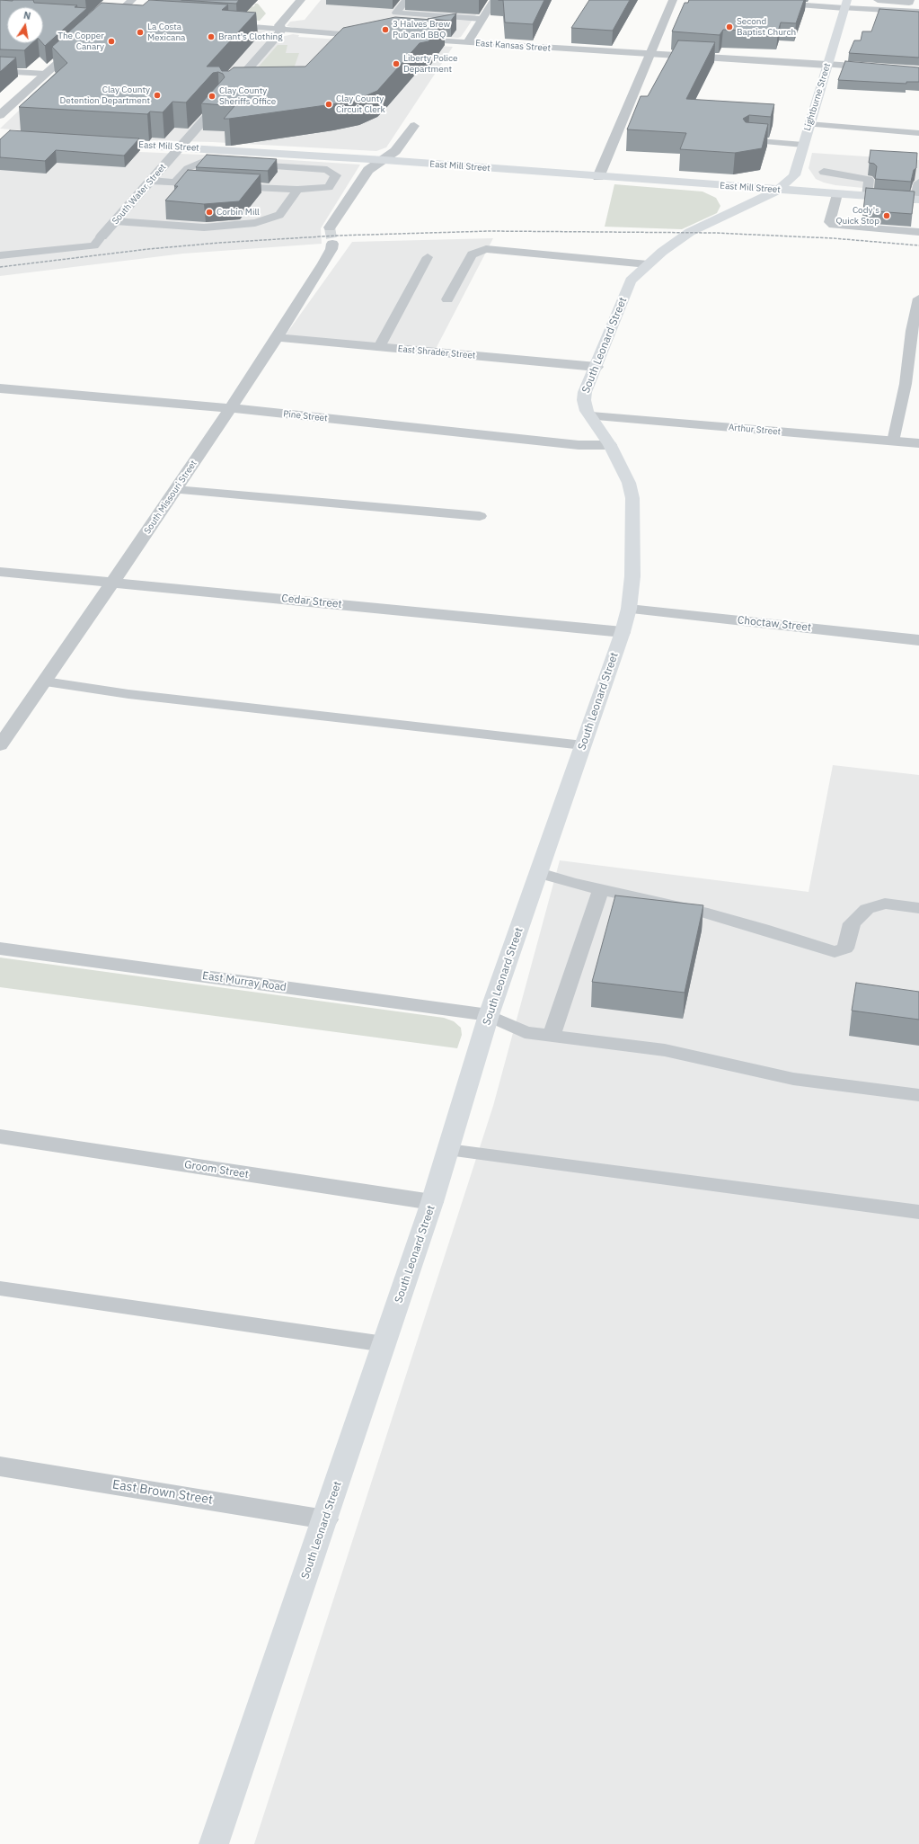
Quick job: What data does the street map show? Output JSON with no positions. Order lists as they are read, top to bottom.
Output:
{
  "streets": {
    "main road": ["Lightburne Street", "East Mill Street", "South Leonard Street"],
    "street": [
      "East Kansas Street",
      "South Water Street",
      "East Shrader Street",
      "Pine Street",
      "Arthur Street",
      "South Missouri Street",
      "Cedar Street",
      "Choctaw Street",
      "East Murray Road",
      "Groom Street",
      "East Brown Street"
    ]
  },
  "crossings": [
    ["East Kansas Street", "Lightburne Street"],
    ["Lightburne Street", "East Mill Street"],
    ["Lightburne Street", "South Leonard Street"],
    ["East Mill Street", "South Water Street"],
    ["East Mill Street", "South Leonard Street"],
    ["South Leonard Street", "East Shrader Street"],
    ["South Leonard Street", "Pine Street"],
    ["South Leonard Street", "Arthur Street"],
    ["South Leonard Street", "Cedar Street"],
    ["South Leonard Street", "Choctaw Street"],
    ["South Leonard Street", "East Murray Road"],
    ["South Leonard Street", "Groom Street"],
    ["South Leonard Street", "East Brown Street"],
    ["East Shrader Street", "South Missouri Street"],
    ["Pine Street", "South Missouri Street"],
    ["South Missouri Street", "Cedar Street"]
  ],
  "places": [
    "Second Baptist Church",
    "3 Halves Brew Pub and BBQ",
    "La Costa Mexicana",
    "Brant's Clothing",
    "The Copper Canary",
    "Liberty Police Department",
    "Clay County Detention Department",
    "Clay County Sheriffs Office",
    "Clay County Circuit Clerk",
    "Corbin Mill",
    "Cody's Quick Stop"
  ],
  "north": "top"
}
